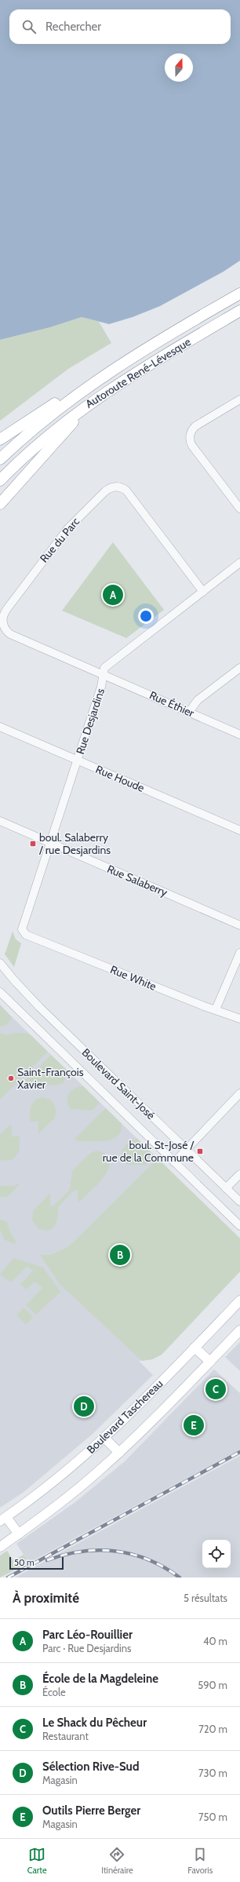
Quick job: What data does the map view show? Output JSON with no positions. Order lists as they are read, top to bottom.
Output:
{
  "streets": {
    "highway": ["Autoroute René-Lévesque"],
    "main road": ["Boulevard Taschereau"],
    "street": [
      "Rue du Parc",
      "Rue Éthier",
      "Rue Desjardins",
      "Rue Houde",
      "Rue Salaberry",
      "Rue White",
      "Boulevard Saint-José"
    ]
  },
  "crossings": [
    ["Rue du Parc", "Rue Éthier"],
    ["Rue du Parc", "Rue Desjardins"],
    ["Rue Éthier", "Rue Desjardins"],
    ["Rue Desjardins", "Rue Houde"],
    ["Rue Desjardins", "Rue Salaberry"],
    ["Rue Desjardins", "Rue White"]
  ],
  "places": {
    "transit": ["boul. Salaberry / rue Desjardins", "boul. St-José / rue de la Commune"],
    "other": ["Saint-François Xavier"]
  },
  "scale_bar": "50 m",
  "north": "top",
  "page": {
    "search": "Rechercher",
    "pins": [
      "A",
      "B",
      "C",
      "D",
      "E"
    ],
    "scale": "50 m",
    "heading": ["À proximité", "5 résultats"],
    "list": [
      {
        "mark": "A",
        "name": "Parc Léo-Rouillier",
        "note": "Parc · Rue Desjardins",
        "value": "40 m"
      },
      {
        "mark": "B",
        "name": "École de la Magdeleine",
        "note": "École",
        "value": "590 m"
      },
      {
        "mark": "C",
        "name": "Le Shack du Pêcheur",
        "note": "Restaurant",
        "value": "720 m"
      },
      {
        "mark": "D",
        "name": "Sélection Rive-Sud",
        "note": "Magasin",
        "value": "730 m"
      },
      {
        "mark": "E",
        "name": "Outils Pierre Berger",
        "note": "Magasin",
        "value": "750 m"
      }
    ],
    "nav": ["Carte", "Itinéraire", "Favoris"]
  }
}
